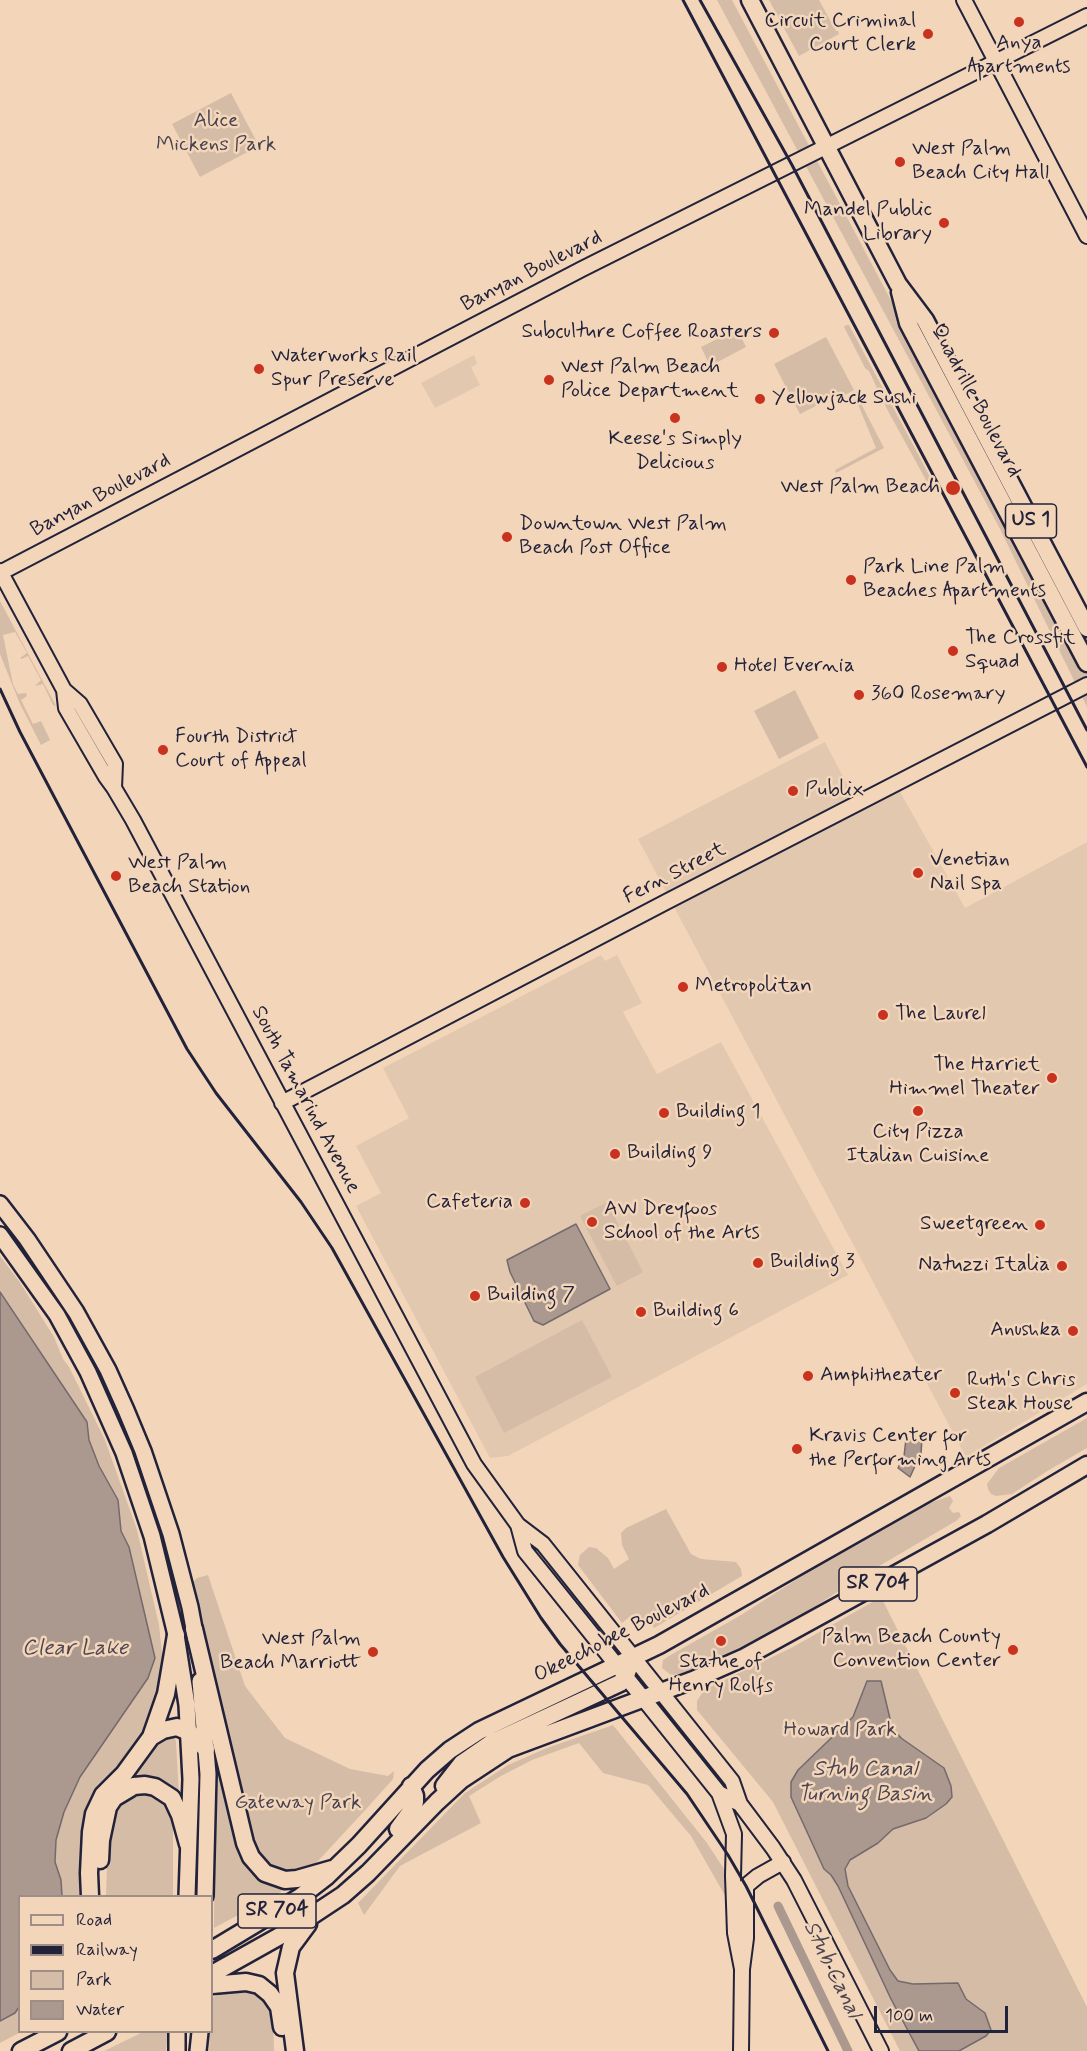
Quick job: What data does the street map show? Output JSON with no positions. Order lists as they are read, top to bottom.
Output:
{
  "streets": {
    "main road": [
      "Quadrille Boulevard",
      "US 1",
      "SR 704",
      "Okeechobee Boulevard"
    ],
    "street": ["Banyan Boulevard", "Fern Street", "South Tamarind Avenue"]
  },
  "crossings": [
    ["Banyan Boulevard", "Quadrille Boulevard"],
    ["Fern Street", "South Tamarind Avenue"],
    ["South Tamarind Avenue", "SR 704"],
    ["South Tamarind Avenue", "Okeechobee Boulevard"]
  ],
  "water": ["Clear Lake", "Stub Canal Turning Basin", "Stub Canal"],
  "parks": ["Alice Mickens Park", "Howard Park", "Gateway Park"],
  "places": [
    "Anya Apartments",
    "Circuit Criminal Court Clerk",
    "West Palm Beach City Hall",
    "Mandel Public Library",
    "Subculture Coffee Roasters",
    "Waterworks Rail Spur Preserve",
    "West Palm Beach Police Department",
    "Yellowjack Sushi",
    "Keese's Simply Delicious",
    "West Palm Beach",
    "Downtown West Palm Beach Post Office",
    "Park Line Palm Beaches Apartments",
    "The Crossfit Squad",
    "Hotel Evernia",
    "360 Rosemary",
    "Fourth District Court of Appeal",
    "Publix",
    "Venetian Nail Spa",
    "West Palm Beach Station",
    "Metropolitan",
    "The Laurel",
    "The Harriet Himmel Theater",
    "City Pizza Italian Cuisine",
    "Building 1",
    "Building 9",
    "Cafeteria",
    "AW Dreyfoos School of the Arts",
    "Sweetgreen",
    "Building 3",
    "Natuzzi Italia",
    "Building 7",
    "Building 6",
    "Anushka",
    "Amphitheater",
    "Ruth's Chris Steak House",
    "Kravis Center for the Performing Arts",
    "Statue of Henry Rolfs",
    "Palm Beach County Convention Center",
    "West Palm Beach Marriott"
  ],
  "legend": [
    "Road",
    "Railway",
    "Park",
    "Water"
  ],
  "scale_bar": "100 m"
}
